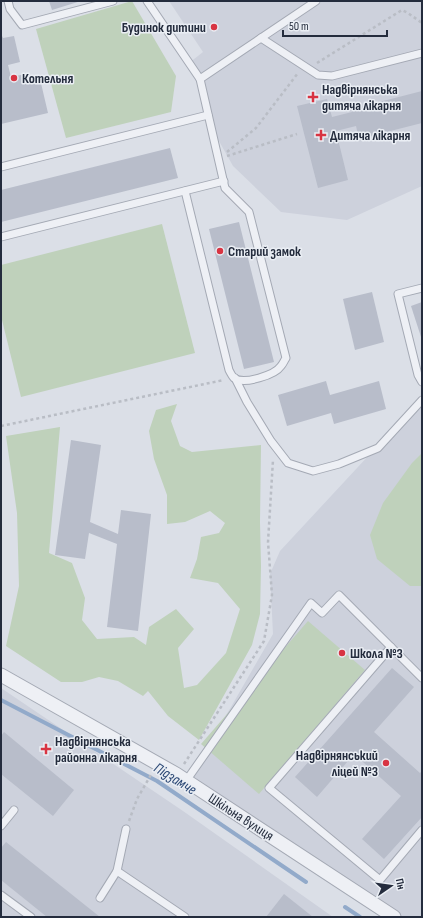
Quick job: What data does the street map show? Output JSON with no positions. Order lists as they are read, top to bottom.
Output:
{
  "streets": {
    "street": ["Шкільна вулиця"]
  },
  "water": ["Підзамче"],
  "places": {
    "other": [
      "Будинок дитини",
      "Котельня",
      "Старий замок",
      "Школа №3",
      "Надвірнянський ліцей №3"
    ],
    "health": ["Надвірнянська дитяча лікарня", "Дитяча лікарня", "Надвірнянська районна лікарня"]
  },
  "scale_bar": "50 m",
  "north": "right"
}
